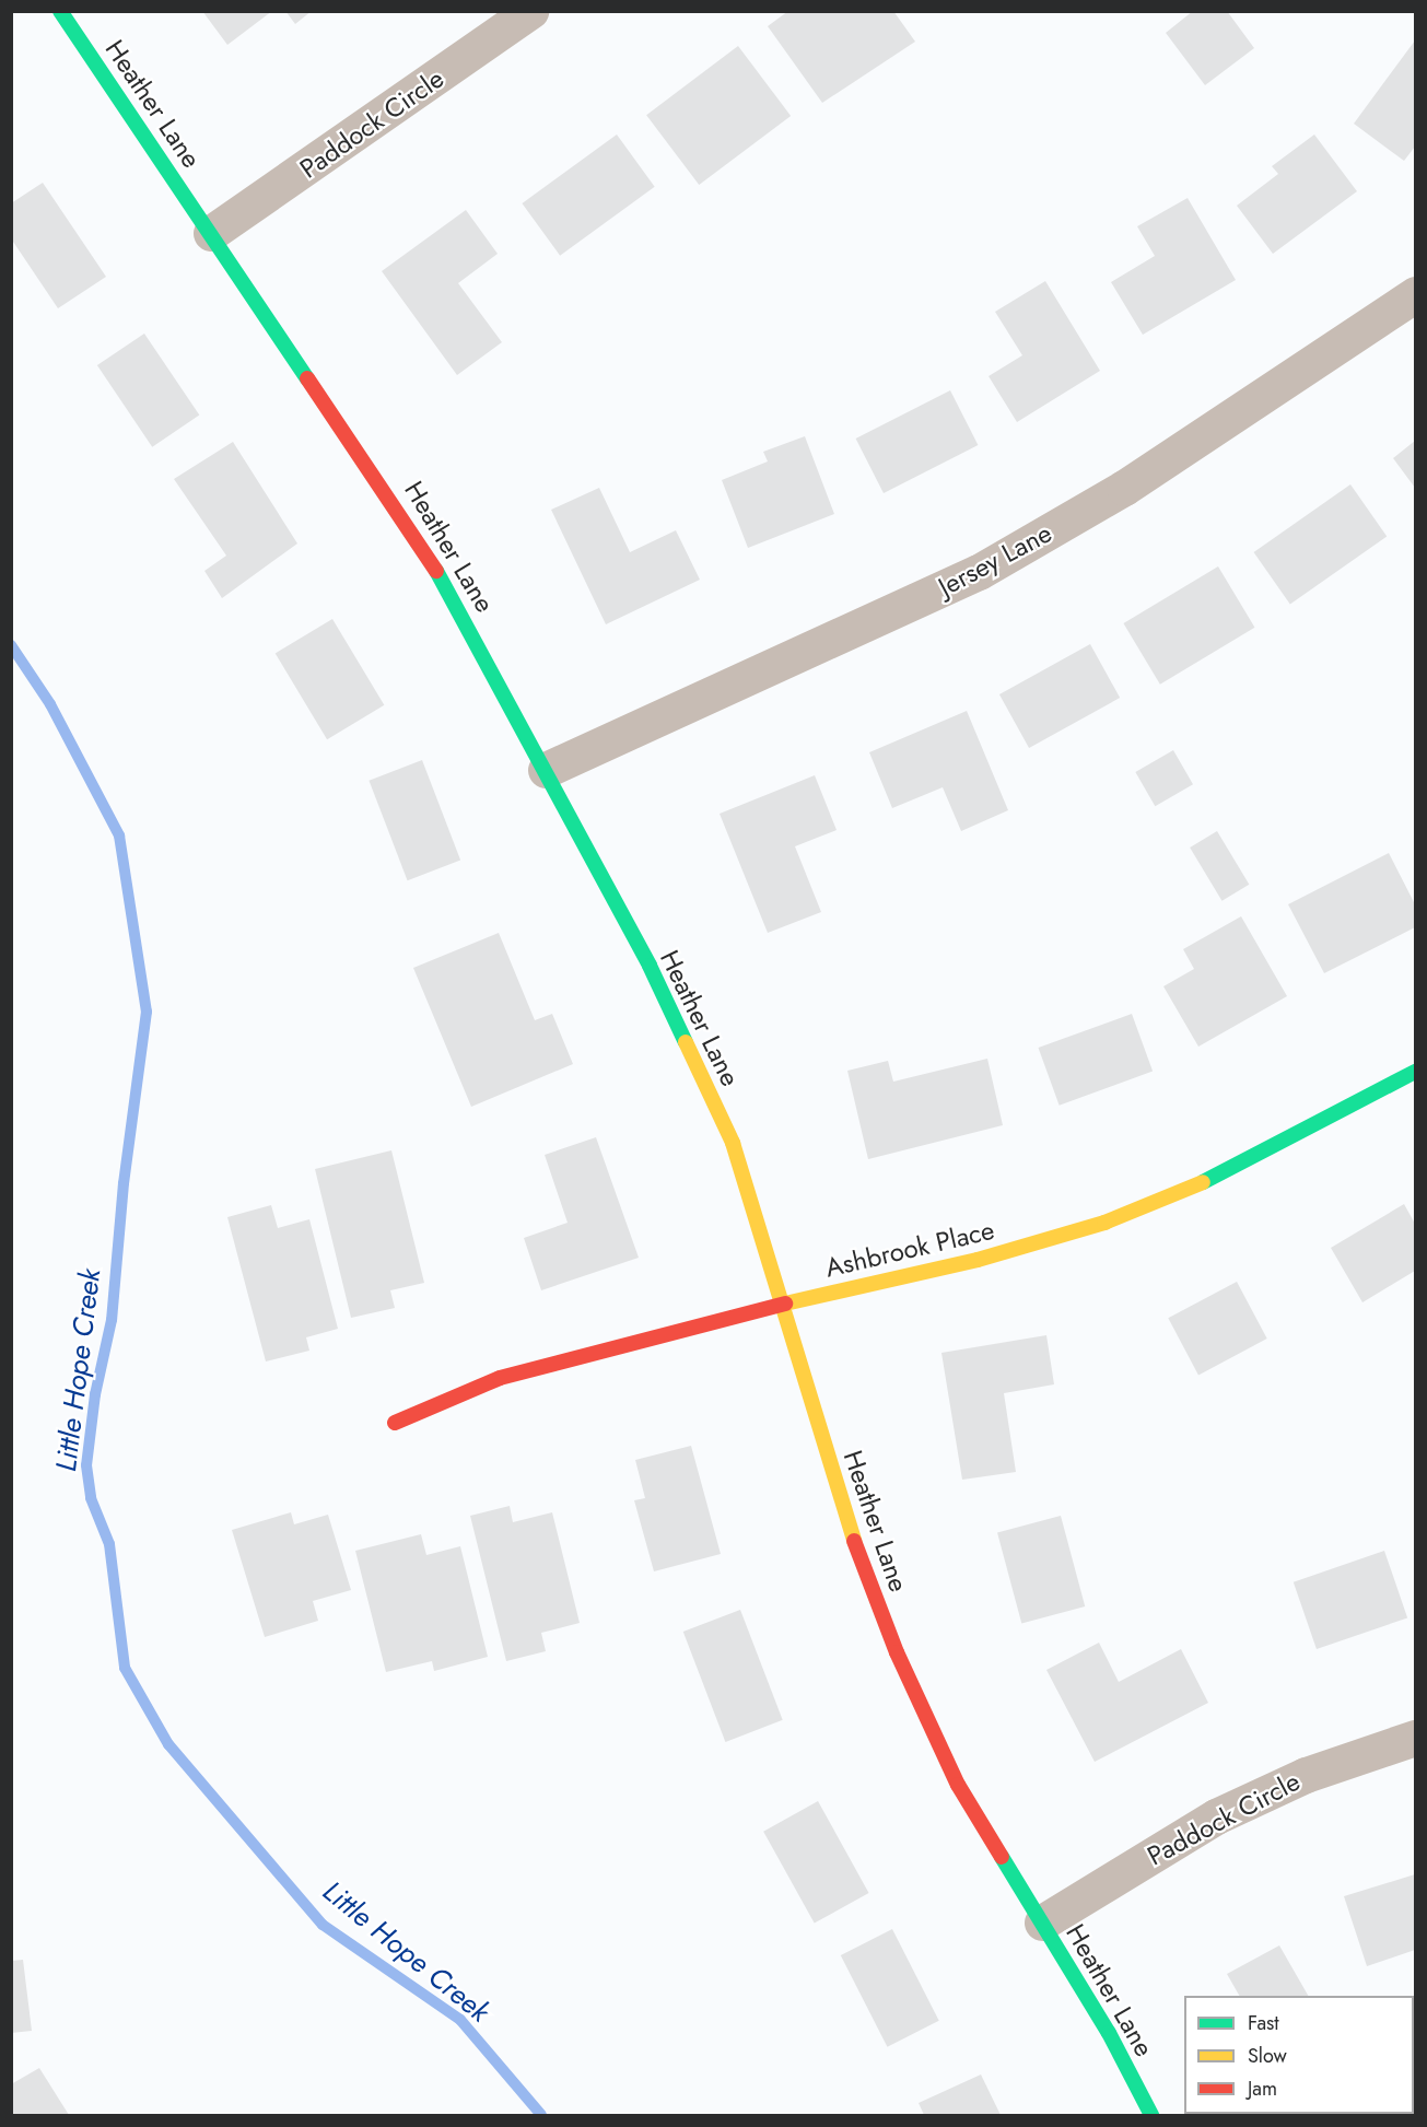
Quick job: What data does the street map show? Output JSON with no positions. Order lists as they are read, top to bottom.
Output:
{
  "streets": {
    "street": [
      "Heather Lane",
      "Paddock Circle",
      "Jersey Lane",
      "Ashbrook Place"
    ]
  },
  "crossings": [
    ["Heather Lane", "Paddock Circle"],
    ["Heather Lane", "Jersey Lane"],
    ["Heather Lane", "Ashbrook Place"]
  ],
  "water": ["Little Hope Creek"],
  "legend": ["Fast", "Slow", "Jam"]
}
